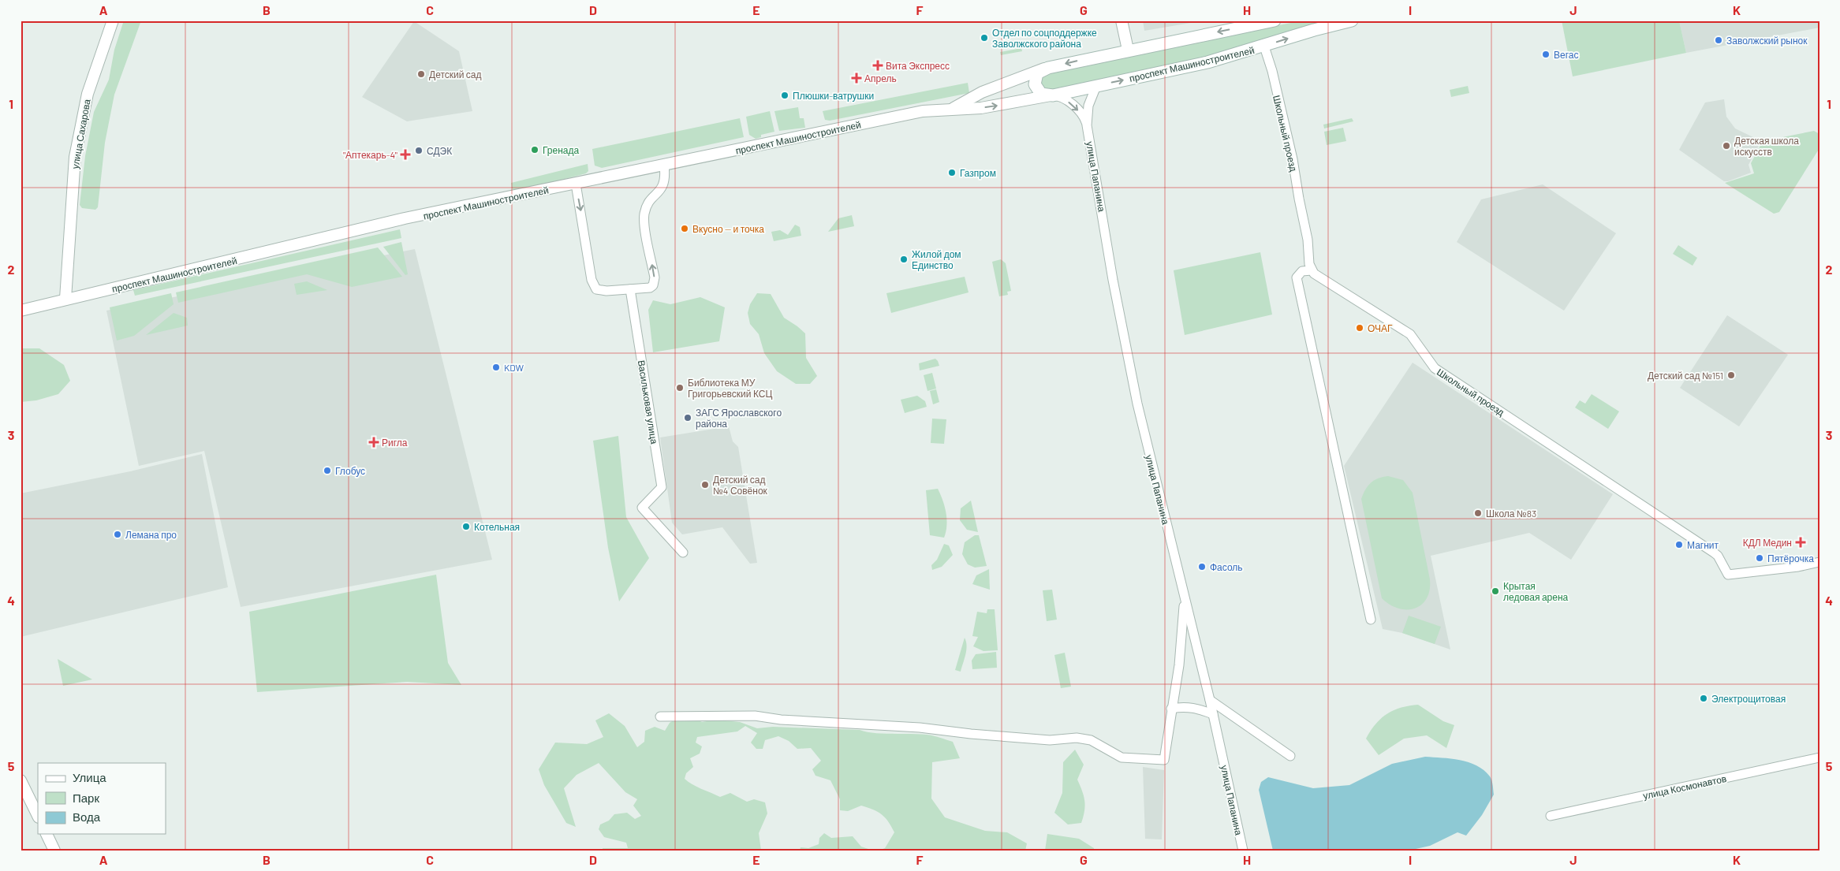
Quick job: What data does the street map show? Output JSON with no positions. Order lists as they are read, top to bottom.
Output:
{
  "streets": {
    "main road": ["проспект Машиностроителей"],
    "street": [
      "Школьный проезд",
      "улица Сахарова",
      "улица Папанина",
      "Васильковая улица",
      "улица Космонавтов"
    ]
  },
  "crossings": [
    ["проспект Машиностроителей", "Школьный проезд"],
    ["проспект Машиностроителей", "улица Сахарова"],
    ["проспект Машиностроителей", "улица Папанина"]
  ],
  "places": {
    "other": [
      "Отдел по соцподдержке Заволжского района",
      "Заволжский рынок",
      "Вегас",
      "Детский сад",
      "Плюшки-ватрушки",
      "Детская школа искусств",
      "Гренада",
      "СДЭК",
      "Газпром",
      "Вкусно — и точка",
      "Жилой дом Единство",
      "ОЧАГ",
      "KDW",
      "Детский сад №151",
      "Библиотека МУ Григорьевский КСЦ",
      "ЗАГС Ярославского района",
      "Глобус",
      "Детский сад №4 Совёнок",
      "Школа №83",
      "Котельная",
      "Лемана про",
      "Магнит",
      "Пятёрочка",
      "Фасоль",
      "Крытая ледовая арена",
      "Электрощитовая"
    ],
    "health": [
      "Вита Экспресс",
      "Апрель",
      "\"Аптекарь-4\"",
      "Ригла",
      "КДЛ Медин"
    ]
  },
  "legend": ["Улица", "Парк", "Вода"],
  "grid": {
    "columns": [
      "A",
      "B",
      "C",
      "D",
      "E",
      "F",
      "G",
      "H",
      "I",
      "J",
      "K"
    ],
    "rows": [
      "1",
      "2",
      "3",
      "4",
      "5"
    ]
  }
}
